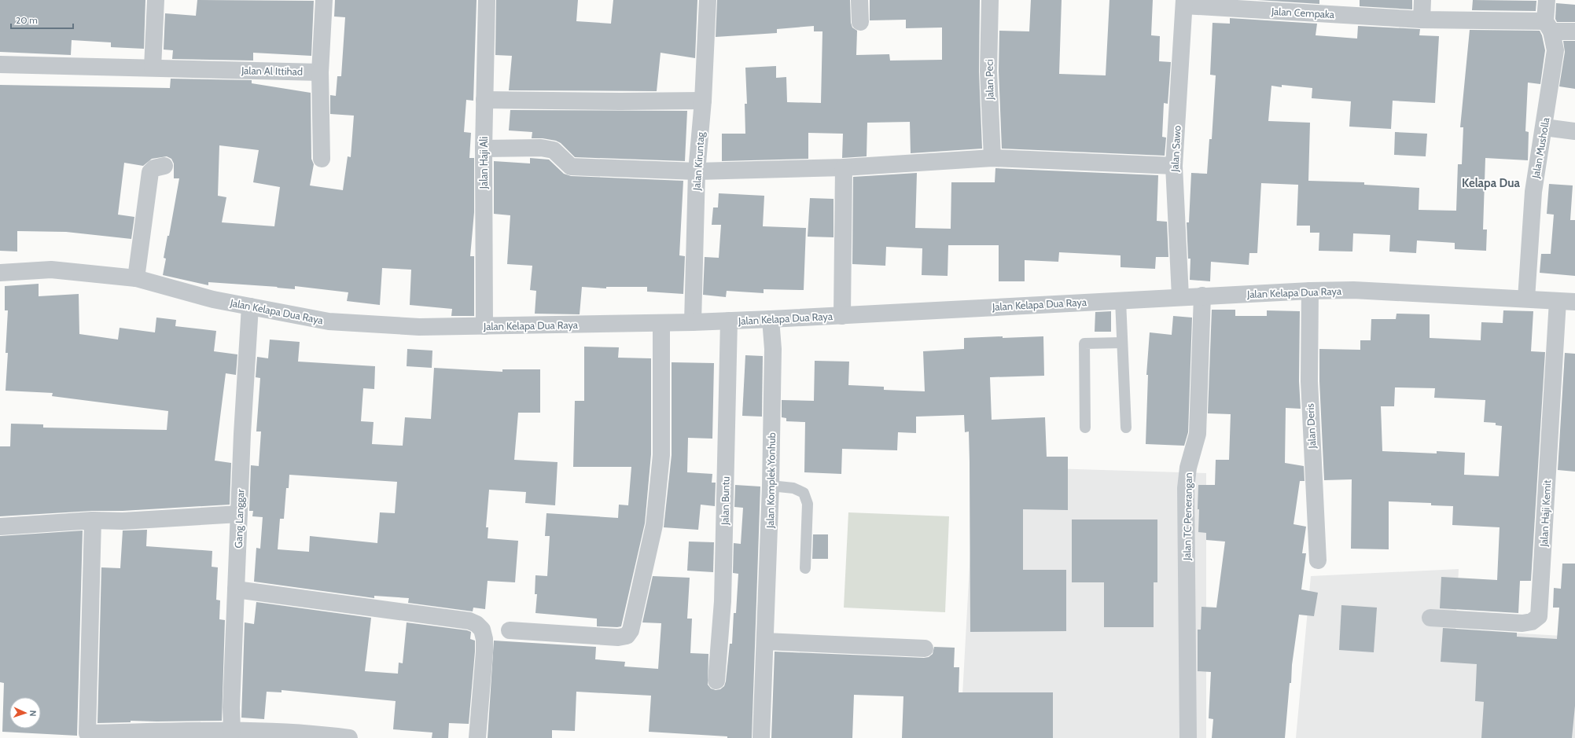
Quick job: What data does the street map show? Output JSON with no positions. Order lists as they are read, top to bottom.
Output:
{
  "streets": {
    "street": [
      "Jalan Cempaka",
      "Jalan Al Ittihad",
      "Jalan Peci",
      "Jalan Musholla",
      "Jalan Sawo",
      "Jalan Kiruntag",
      "Jalan Haji Ali",
      "Jalan Kelapa Dua Raya",
      "Jalan Deris",
      "Jalan Komplek Yonhub",
      "Jalan Buntu",
      "Jalan Haji Kemit",
      "Jalan TC Penerangan",
      "Gang Langgar"
    ]
  },
  "crossings": [
    ["Jalan Cempaka", "Jalan Musholla"],
    ["Jalan Cempaka", "Jalan Sawo"],
    ["Jalan Musholla", "Jalan Kelapa Dua Raya"],
    ["Jalan Sawo", "Jalan Kelapa Dua Raya"],
    ["Jalan Kiruntag", "Jalan Kelapa Dua Raya"],
    ["Jalan Haji Ali", "Jalan Kelapa Dua Raya"],
    ["Jalan Kelapa Dua Raya", "Jalan Deris"],
    ["Jalan Kelapa Dua Raya", "Jalan Komplek Yonhub"],
    ["Jalan Kelapa Dua Raya", "Jalan Buntu"],
    ["Jalan Kelapa Dua Raya", "Jalan Haji Kemit"],
    ["Jalan Kelapa Dua Raya", "Jalan TC Penerangan"],
    ["Jalan Kelapa Dua Raya", "Gang Langgar"]
  ],
  "districts": ["Kelapa Dua"],
  "scale_bar": "20 m",
  "north": "right"
}
